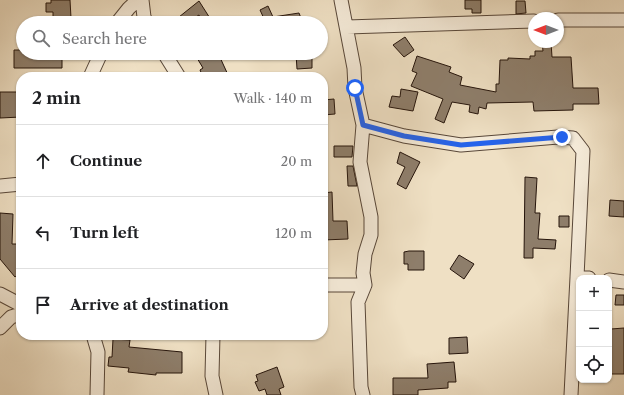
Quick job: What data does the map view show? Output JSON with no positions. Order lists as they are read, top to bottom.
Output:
{
  "north": "left",
  "page": {
    "search": "Search here",
    "heading": ["2 min", "Walk · 140 m"],
    "list": [
      ["Continue", "20 m"],
      ["Turn left", "120 m"],
      "Arrive at destination"
    ],
    "map_buttons": ["+", "−"]
  }
}
